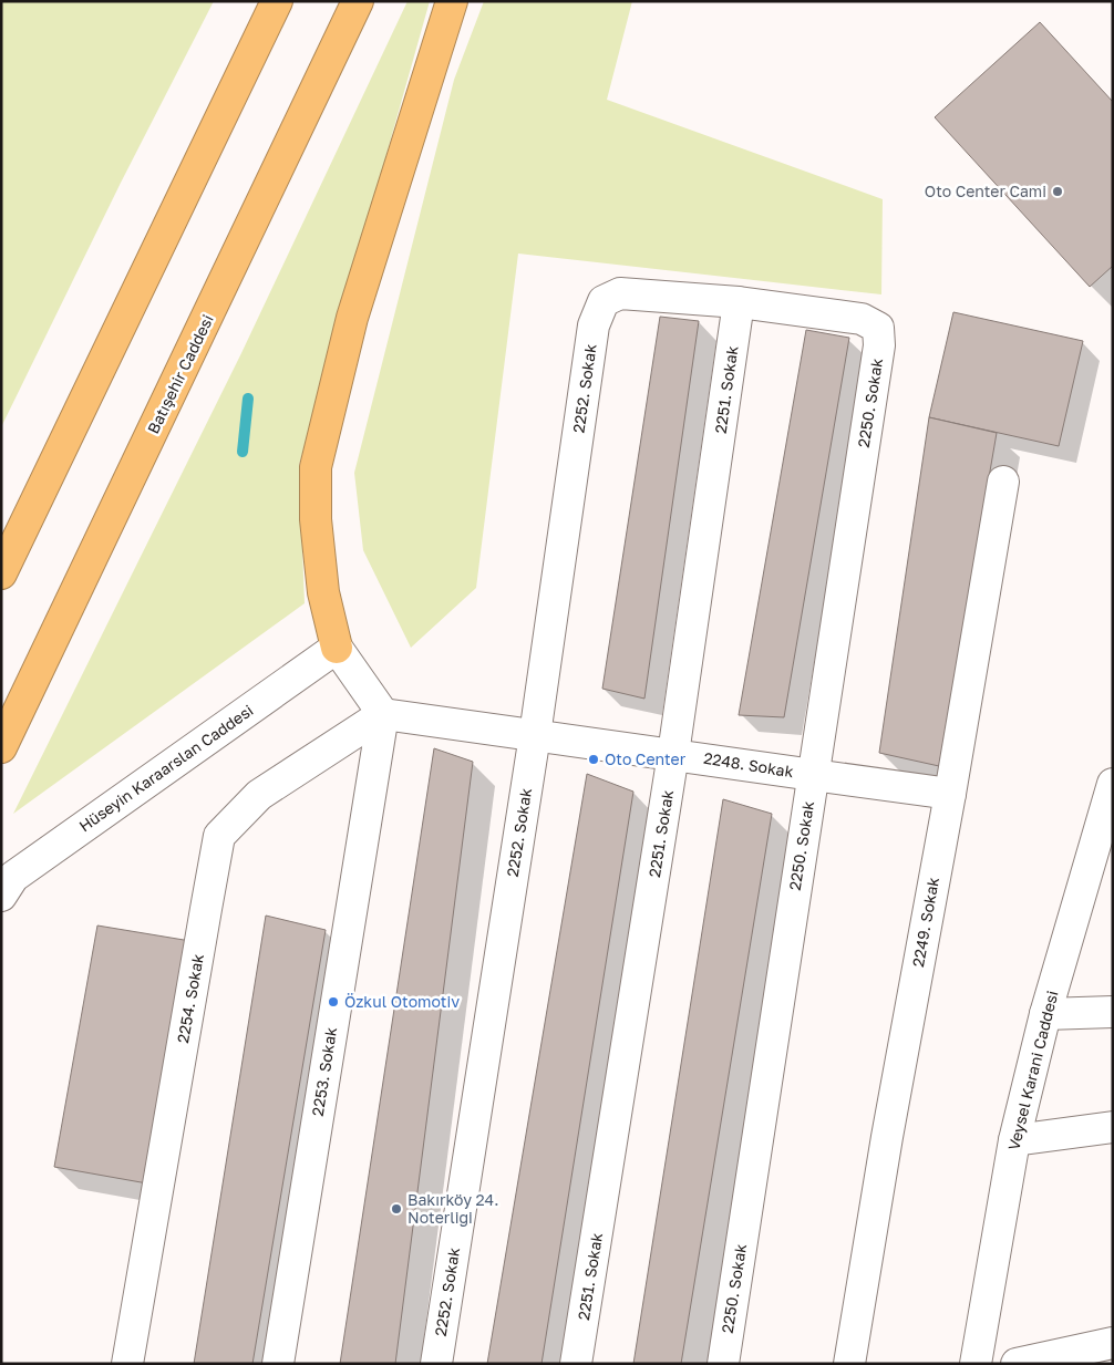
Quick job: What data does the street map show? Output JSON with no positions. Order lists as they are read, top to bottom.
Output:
{
  "streets": {
    "highway": ["Batışehir Caddesi"],
    "street": [
      "2252. Sokak",
      "2251. Sokak",
      "2250. Sokak",
      "2248. Sokak",
      "Hüseyin Karaarslan Caddesi",
      "2249. Sokak",
      "2254. Sokak",
      "Veysel Karani Caddesi",
      "2253. Sokak"
    ]
  },
  "crossings": [
    ["2252. Sokak", "2251. Sokak"],
    ["2252. Sokak", "2250. Sokak"],
    ["2252. Sokak", "2248. Sokak"],
    ["2251. Sokak", "2250. Sokak"],
    ["2251. Sokak", "2248. Sokak"],
    ["2250. Sokak", "2248. Sokak"],
    ["2248. Sokak", "2249. Sokak"],
    ["2248. Sokak", "2254. Sokak"],
    ["2248. Sokak", "2253. Sokak"],
    ["2254. Sokak", "2253. Sokak"]
  ],
  "places": [
    "Oto Center Cami",
    "Oto Center",
    "Özkul Otomotiv",
    "Bakırköy 24. Noterliği"
  ]
}
